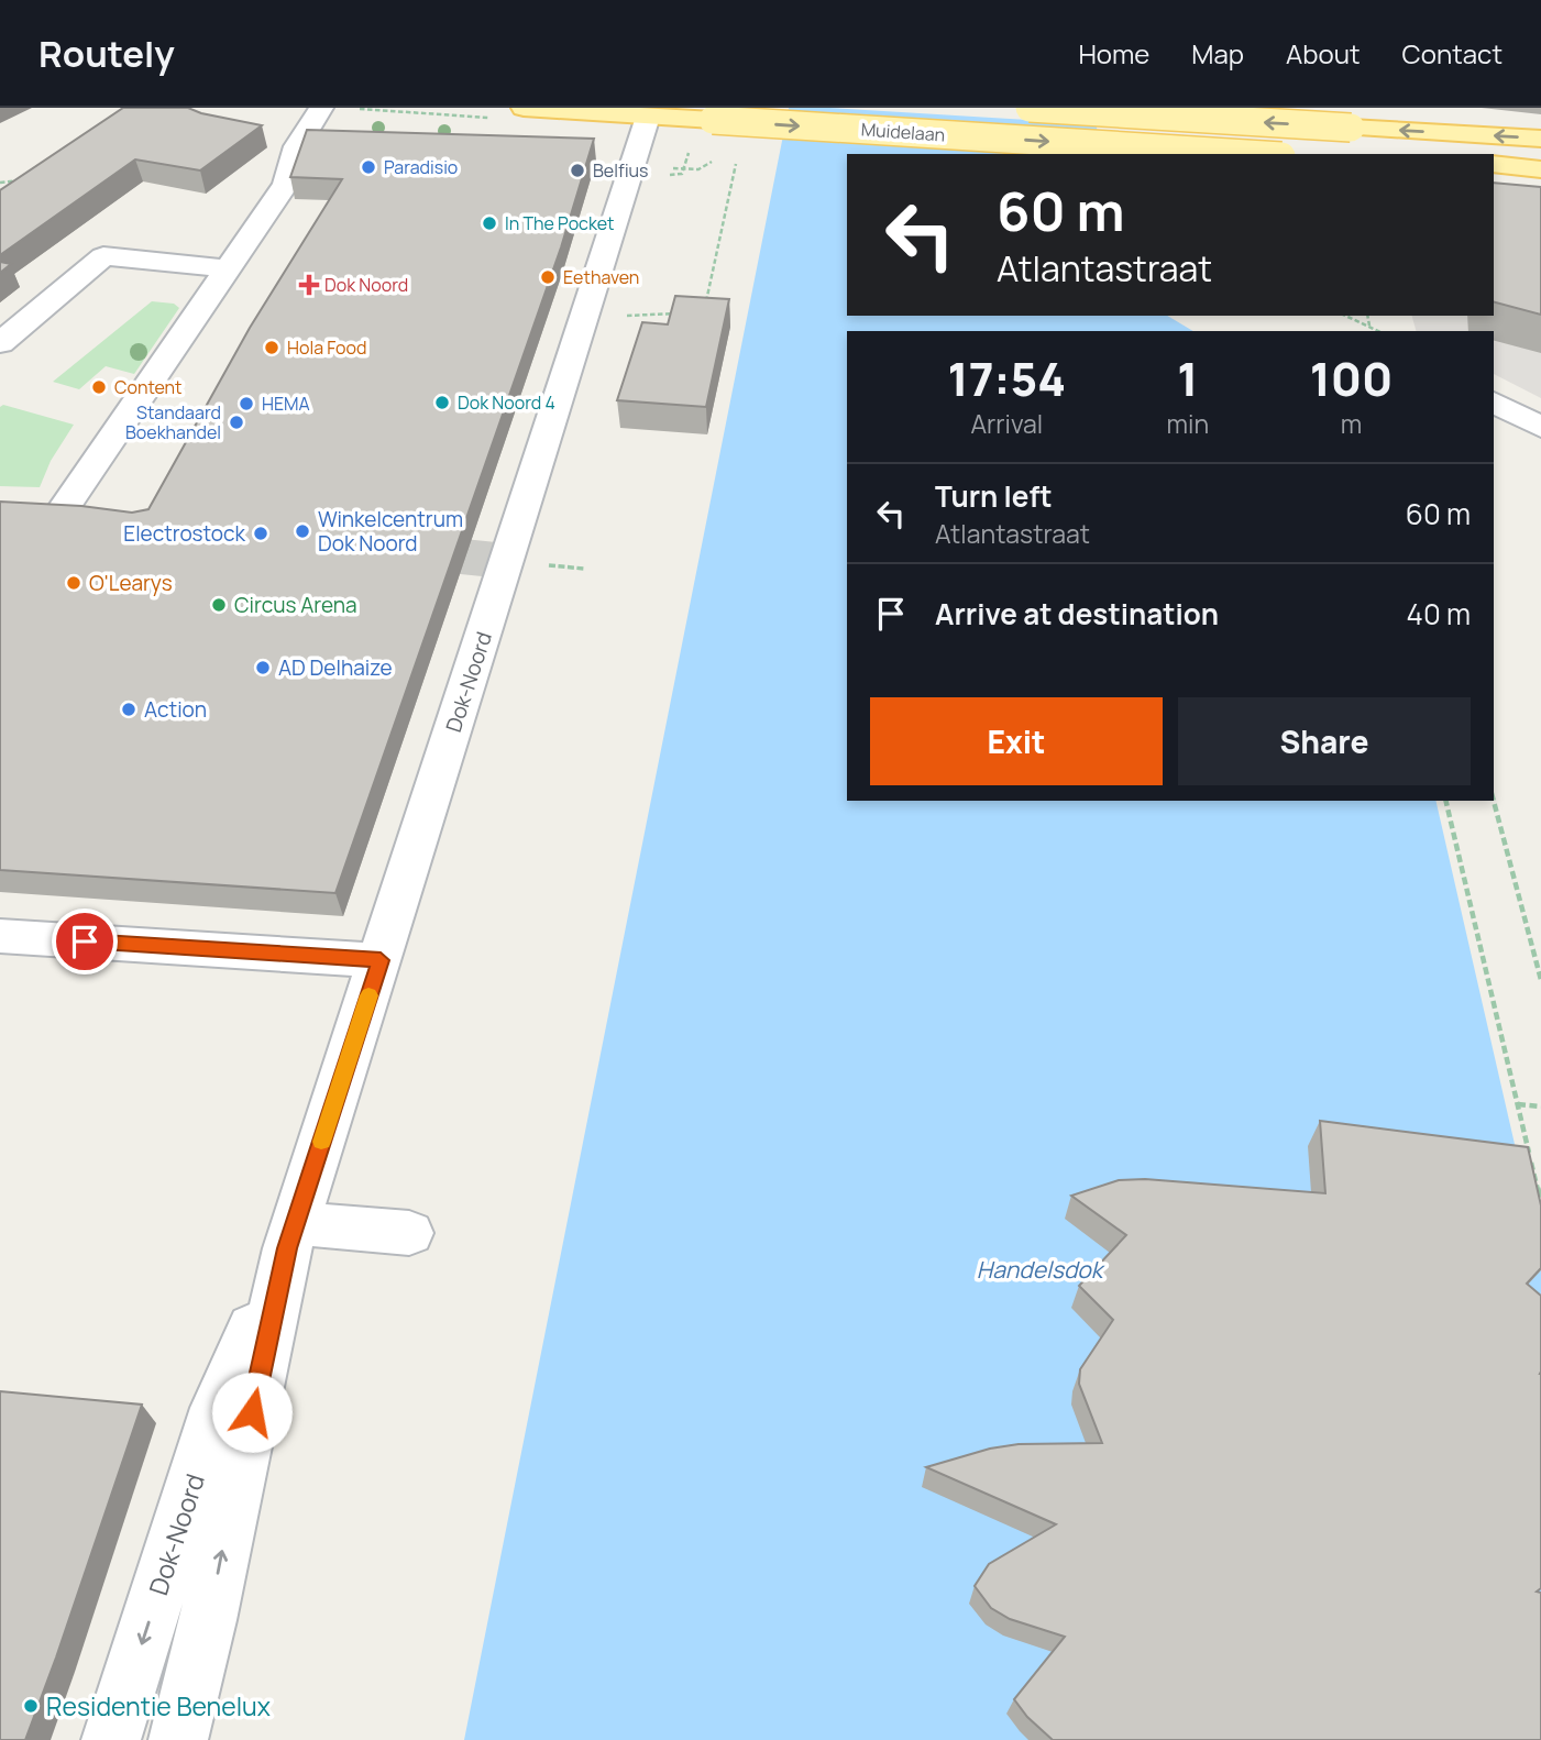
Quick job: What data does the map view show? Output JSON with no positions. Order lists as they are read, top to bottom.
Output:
{
  "streets": {
    "main road": ["Muidelaan"],
    "street": ["Dok-Noord"]
  },
  "crossings": [
    ["Muidelaan", "Dok-Noord"]
  ],
  "water": ["Handelsdok"],
  "places": {
    "other": [
      "Paradisio",
      "Belfius",
      "In The Pocket",
      "Eethaven",
      "Hola Food",
      "Content",
      "Dok Noord 4",
      "HEMA",
      "Standaard Boekhandel",
      "Winkelcentrum Dok Noord",
      "Electrostock",
      "O'Learys",
      "Circus Arena",
      "AD Delhaize",
      "Action",
      "Residentie Benelux"
    ],
    "health": ["Dok Noord"]
  },
  "page": {
    "header": "Routely",
    "nav": [
      "Home",
      "Map",
      "About",
      "Contact"
    ],
    "turn": ["60 m", "Atlantastraat"],
    "eta": [
      "17:54",
      "Arrival",
      "1",
      "min",
      "100",
      "m"
    ],
    "list": [
      {
        "name": "Turn left",
        "note": "Atlantastraat",
        "value": "60 m"
      },
      {
        "name": "Arrive at destination",
        "value": "40 m"
      }
    ],
    "buttons": ["Exit", "Share"]
  }
}
